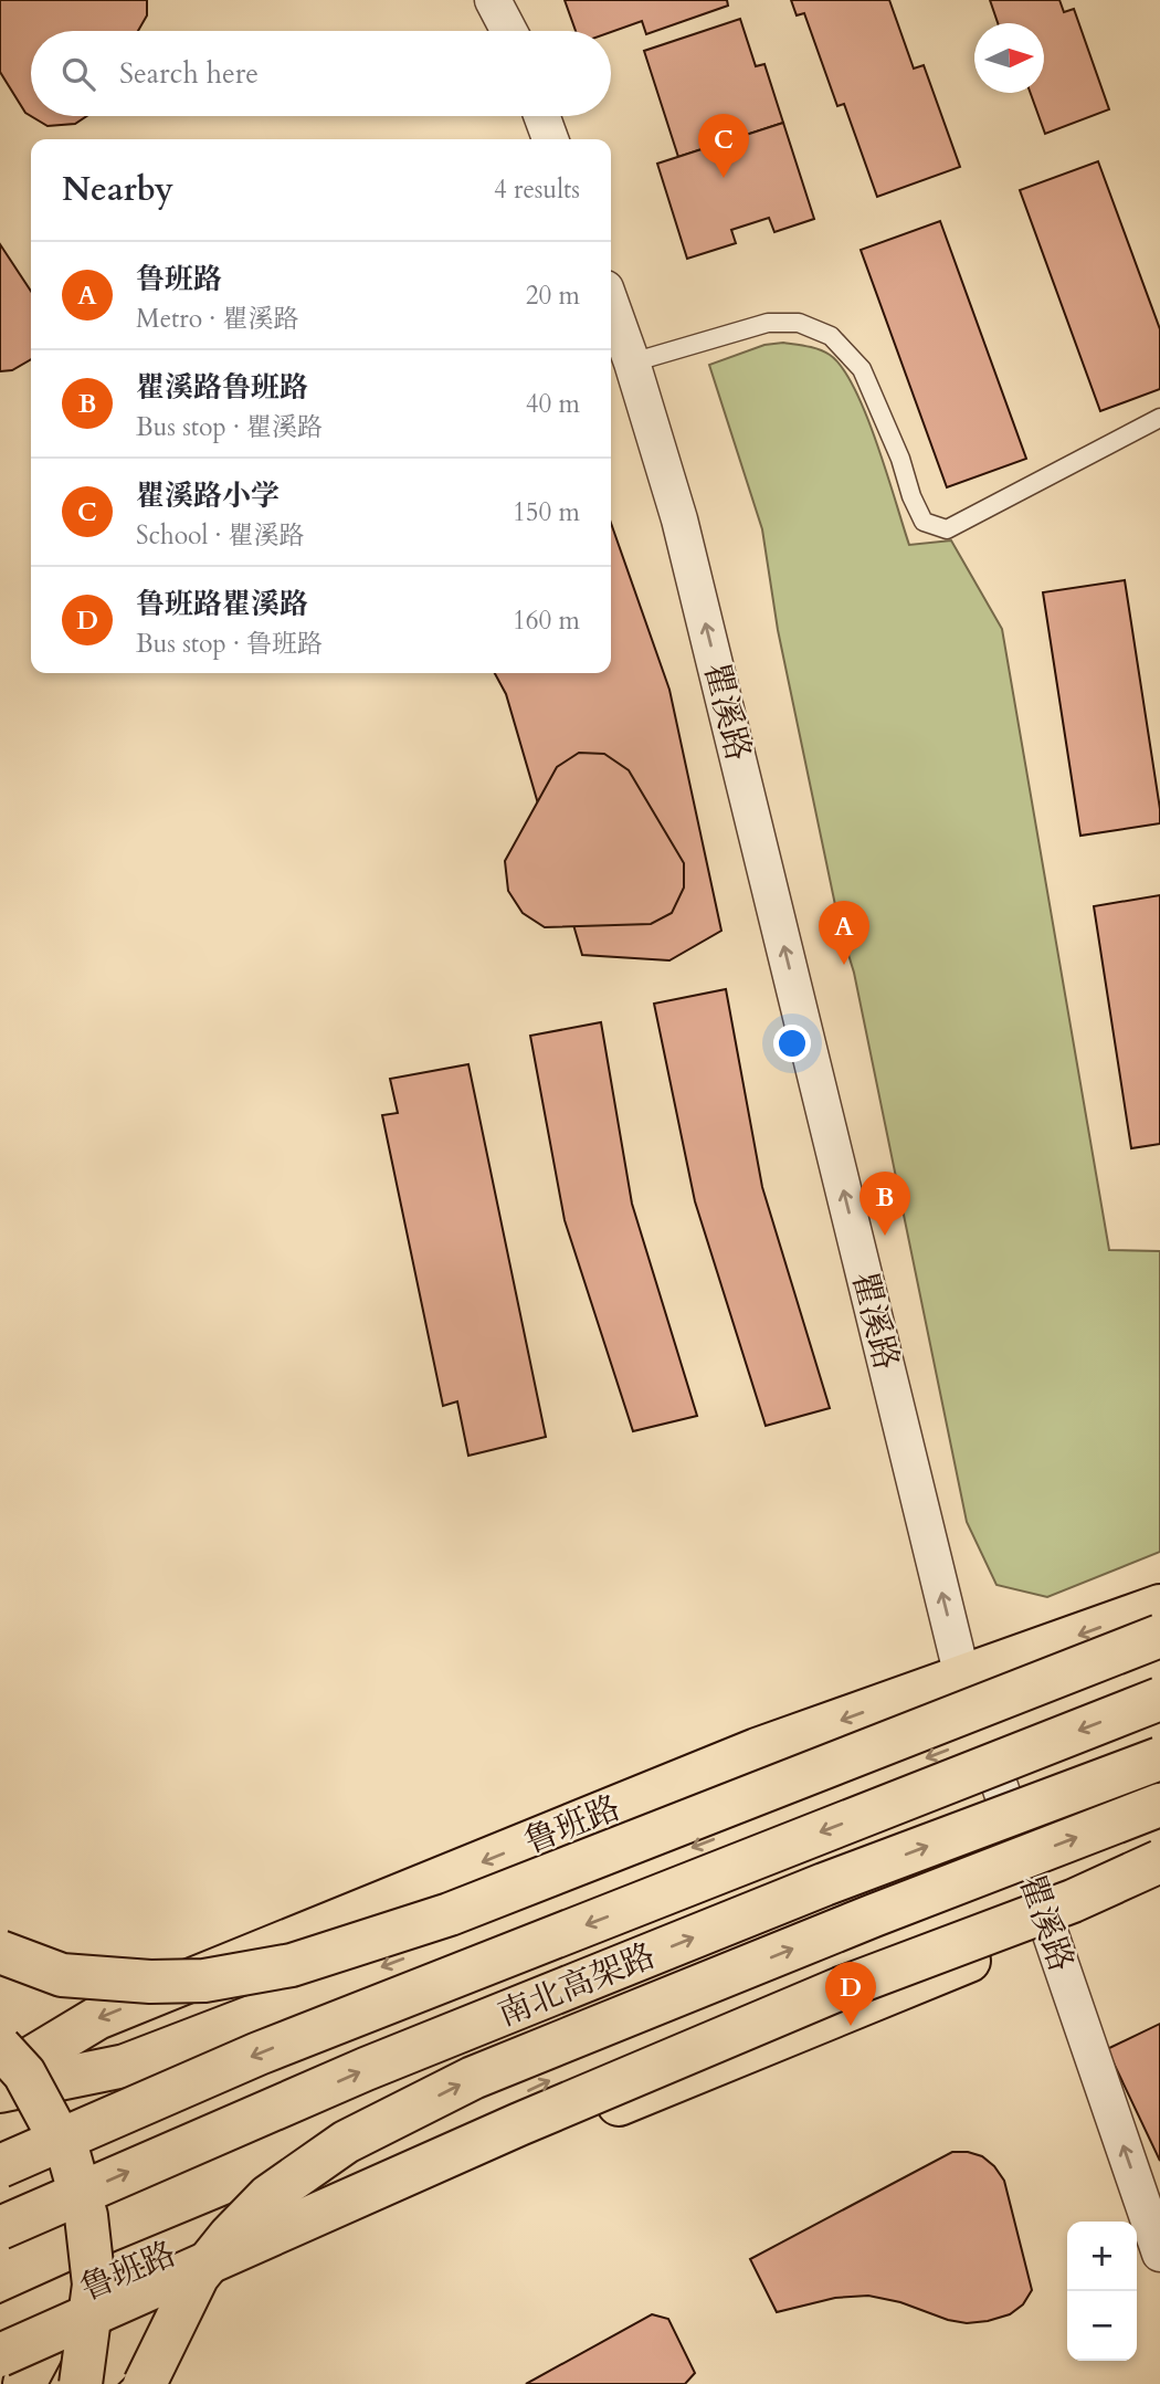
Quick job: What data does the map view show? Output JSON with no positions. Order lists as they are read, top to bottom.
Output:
{
  "streets": {
    "main road": ["鲁班路", "南北高架路"],
    "street": ["瞿溪路"]
  },
  "crossings": [
    ["瞿溪路", "鲁班路"]
  ],
  "one_way": ["瞿溪路"],
  "north": "right",
  "page": {
    "search": "Search here",
    "pins": [
      "C",
      "A",
      "B",
      "D"
    ],
    "heading": ["Nearby", "4 results"],
    "list": [
      {
        "mark": "A",
        "name": "鲁班路",
        "note": "Metro · 瞿溪路",
        "value": "20 m"
      },
      {
        "mark": "B",
        "name": "瞿溪路鲁班路",
        "note": "Bus stop · 瞿溪路",
        "value": "40 m"
      },
      {
        "mark": "C",
        "name": "瞿溪路小学",
        "note": "School · 瞿溪路",
        "value": "150 m"
      },
      {
        "mark": "D",
        "name": "鲁班路瞿溪路",
        "note": "Bus stop · 鲁班路",
        "value": "160 m"
      }
    ],
    "map_buttons": ["+", "−"]
  }
}
